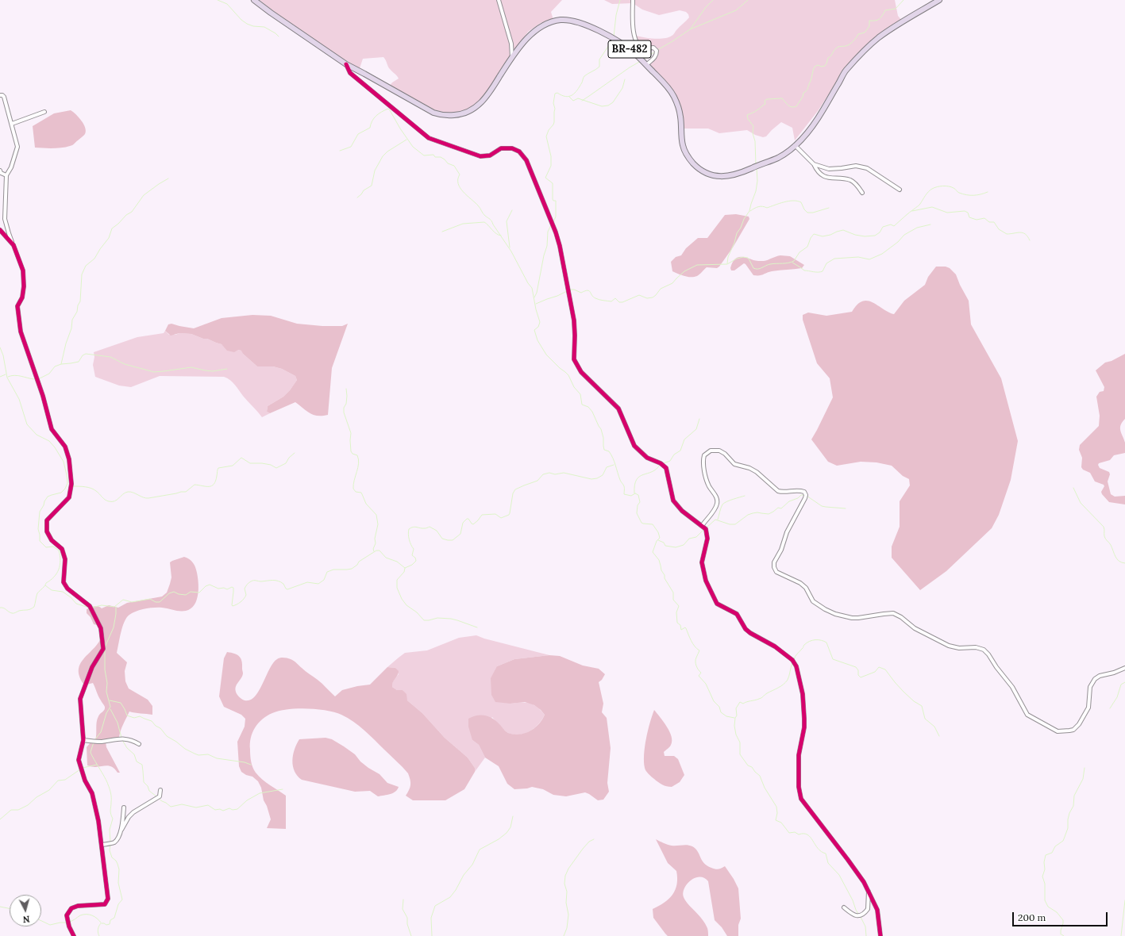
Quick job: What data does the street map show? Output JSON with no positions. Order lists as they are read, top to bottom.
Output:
{
  "streets": {
    "highway": ["BR-482"]
  },
  "scale_bar": "200 m",
  "north": "bottom"
}
